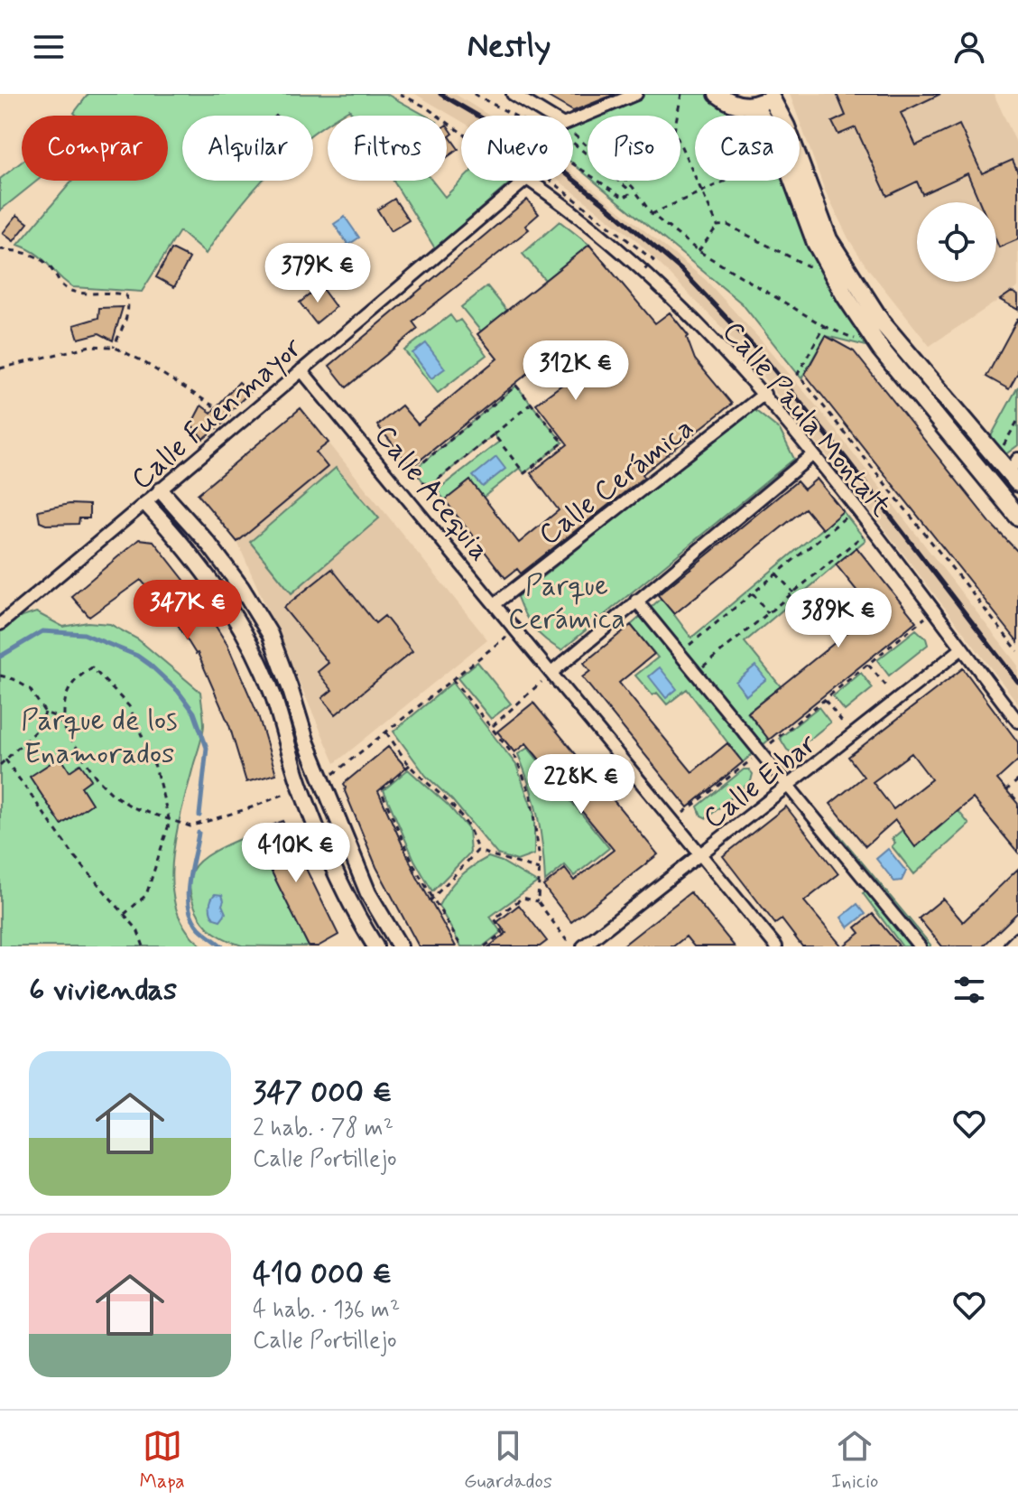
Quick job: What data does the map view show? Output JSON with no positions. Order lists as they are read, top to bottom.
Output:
{
  "streets": {
    "street": [
      "Calle Fuenmayor",
      "Calle Paula Montalt",
      "Calle Cerámica",
      "Calle Acequia",
      "Calle Eibar"
    ]
  },
  "crossings": [
    ["Calle Fuenmayor", "Calle Acequia"],
    ["Calle Paula Montalt", "Calle Cerámica"],
    ["Calle Paula Montalt", "Calle Eibar"],
    ["Calle Cerámica", "Calle Acequia"],
    ["Calle Acequia", "Calle Eibar"]
  ],
  "parks": ["Parque Cerámica", "Parque de los Enamorados"],
  "page": {
    "header": "Nestly",
    "chip": [
      "Comprar",
      "Alquilar",
      "Filtros",
      "Nuevo",
      "Piso",
      "Casa"
    ],
    "price": [
      "379K €",
      "312K €",
      "347K €",
      "389K €",
      "228K €",
      "410K €"
    ],
    "heading": "6 viviendas",
    "list": [
      {
        "name": "347 000 €",
        "note": "2 hab. · 78 m² · Calle Portillejo"
      },
      {
        "name": "410 000 €",
        "note": "4 hab. · 136 m² · Calle Portillejo"
      }
    ],
    "tabs": ["Mapa", "Guardados", "Inicio"]
  }
}
